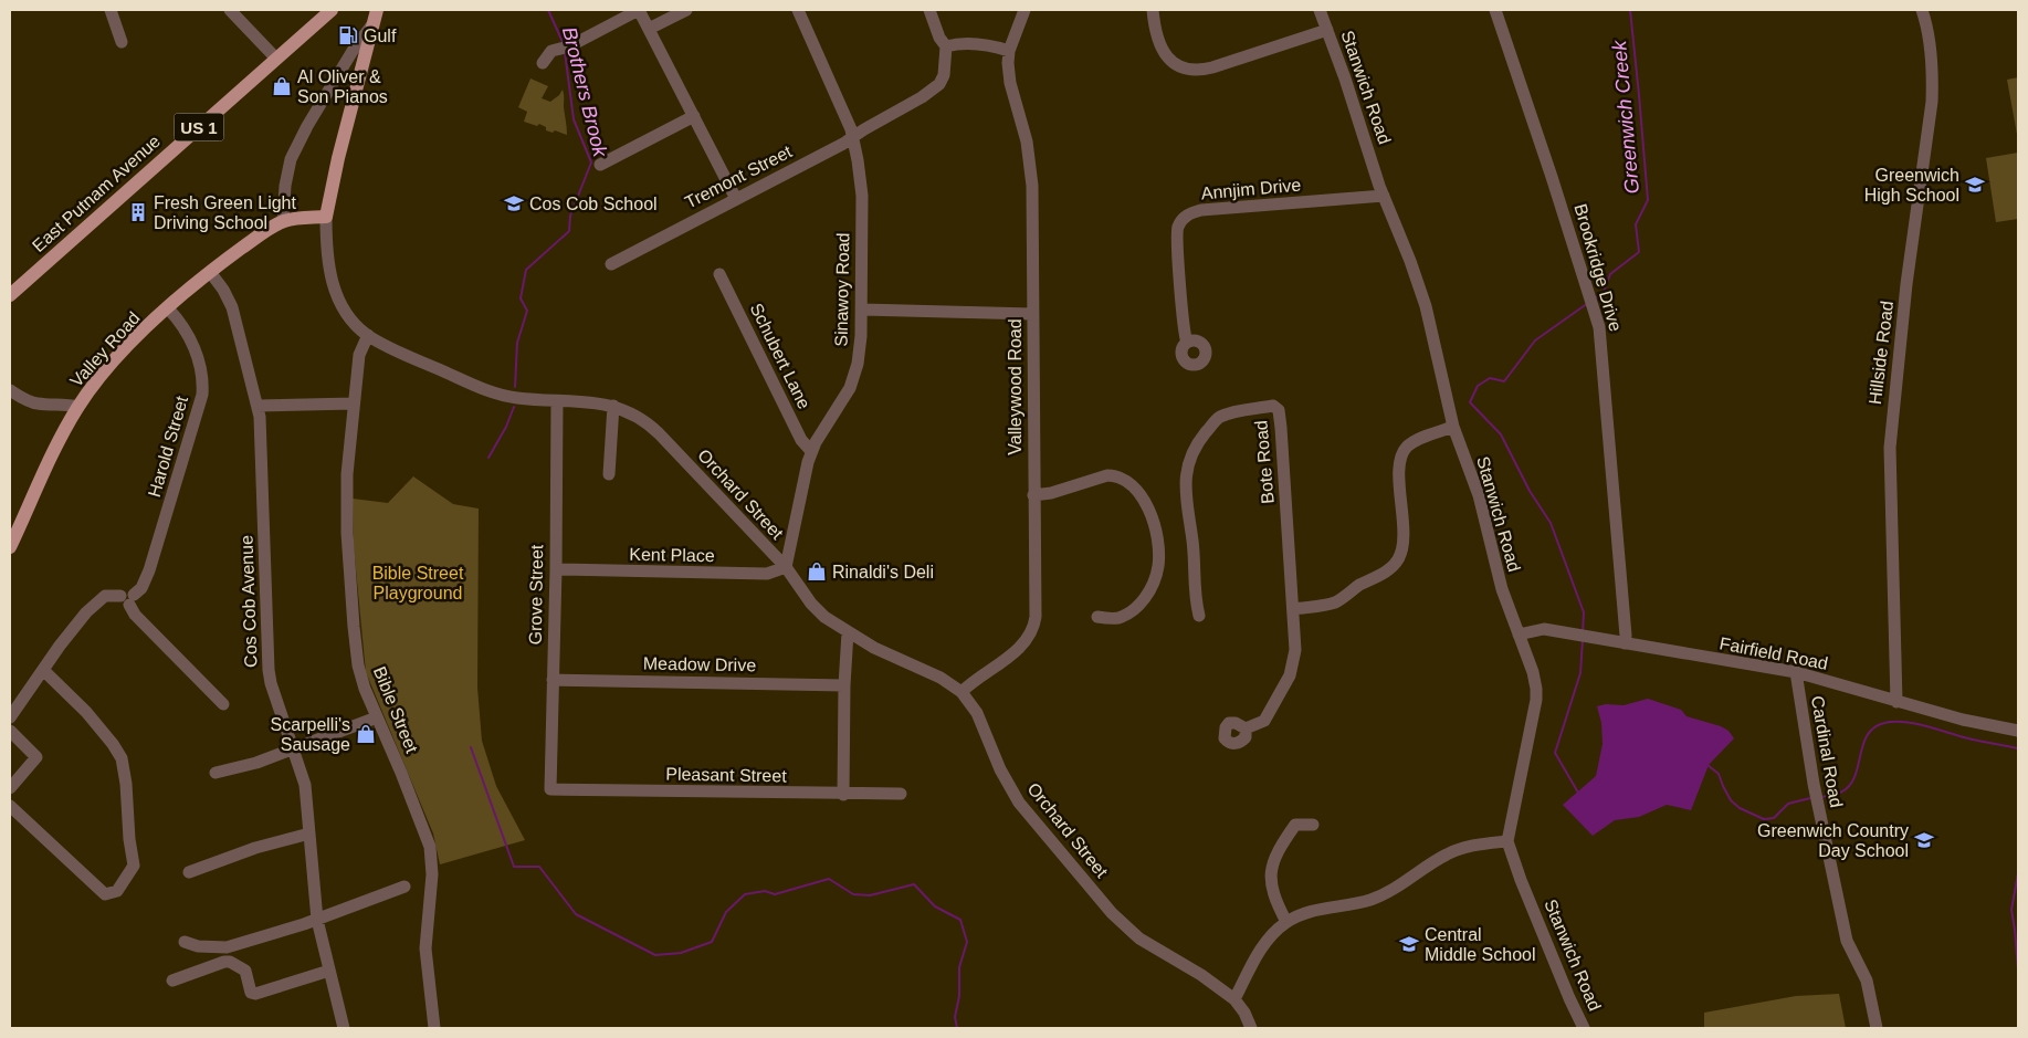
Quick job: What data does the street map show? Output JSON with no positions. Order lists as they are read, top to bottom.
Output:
{
  "streets": {
    "main road": [
      "US 1",
      "East Putnam Avenue",
      "Valley Road",
      "Orchard Street"
    ],
    "street": [
      "Stanwich Road",
      "Tremont Street",
      "Annjim Drive",
      "Brookridge Drive",
      "Sinawoy Road",
      "Hillside Road",
      "Schubert Lane",
      "Valleywood Road",
      "Harold Street",
      "Bote Road",
      "Kent Place",
      "Grove Street",
      "Cos Cob Avenue",
      "Fairfield Road",
      "Meadow Drive",
      "Bible Street",
      "Cardinal Road",
      "Pleasant Street"
    ]
  },
  "crossings": [
    ["Stanwich Road", "Annjim Drive"],
    ["Stanwich Road", "Fairfield Road"],
    ["Tremont Street", "Sinawoy Road"],
    ["Brookridge Drive", "Fairfield Road"],
    ["Sinawoy Road", "Schubert Lane"],
    ["Sinawoy Road", "Orchard Street"],
    ["Sinawoy Road", "Kent Place"],
    ["Valley Road", "Harold Street"],
    ["Valley Road", "Orchard Street"],
    ["Valley Road", "Cos Cob Avenue"],
    ["Hillside Road", "Fairfield Road"],
    ["Valleywood Road", "Orchard Street"],
    ["Orchard Street", "Kent Place"],
    ["Orchard Street", "Grove Street"],
    ["Orchard Street", "Bible Street"],
    ["Kent Place", "Grove Street"],
    ["Grove Street", "Meadow Drive"],
    ["Grove Street", "Pleasant Street"],
    ["Fairfield Road", "Cardinal Road"]
  ],
  "water": ["Brothers Brook", "Greenwich Creek"],
  "parks": ["Bible Street Playground"],
  "places": {
    "fuel station": ["Gulf"],
    "shop": ["Al Oliver & Son Pianos", "Rinaldi's Deli", "Scarpelli's Sausage"],
    "school or university": [
      "Greenwich High School",
      "Cos Cob School",
      "Greenwich Country Day School",
      "Central Middle School"
    ],
    "building": ["Fresh Green Light Driving School"]
  }
}
